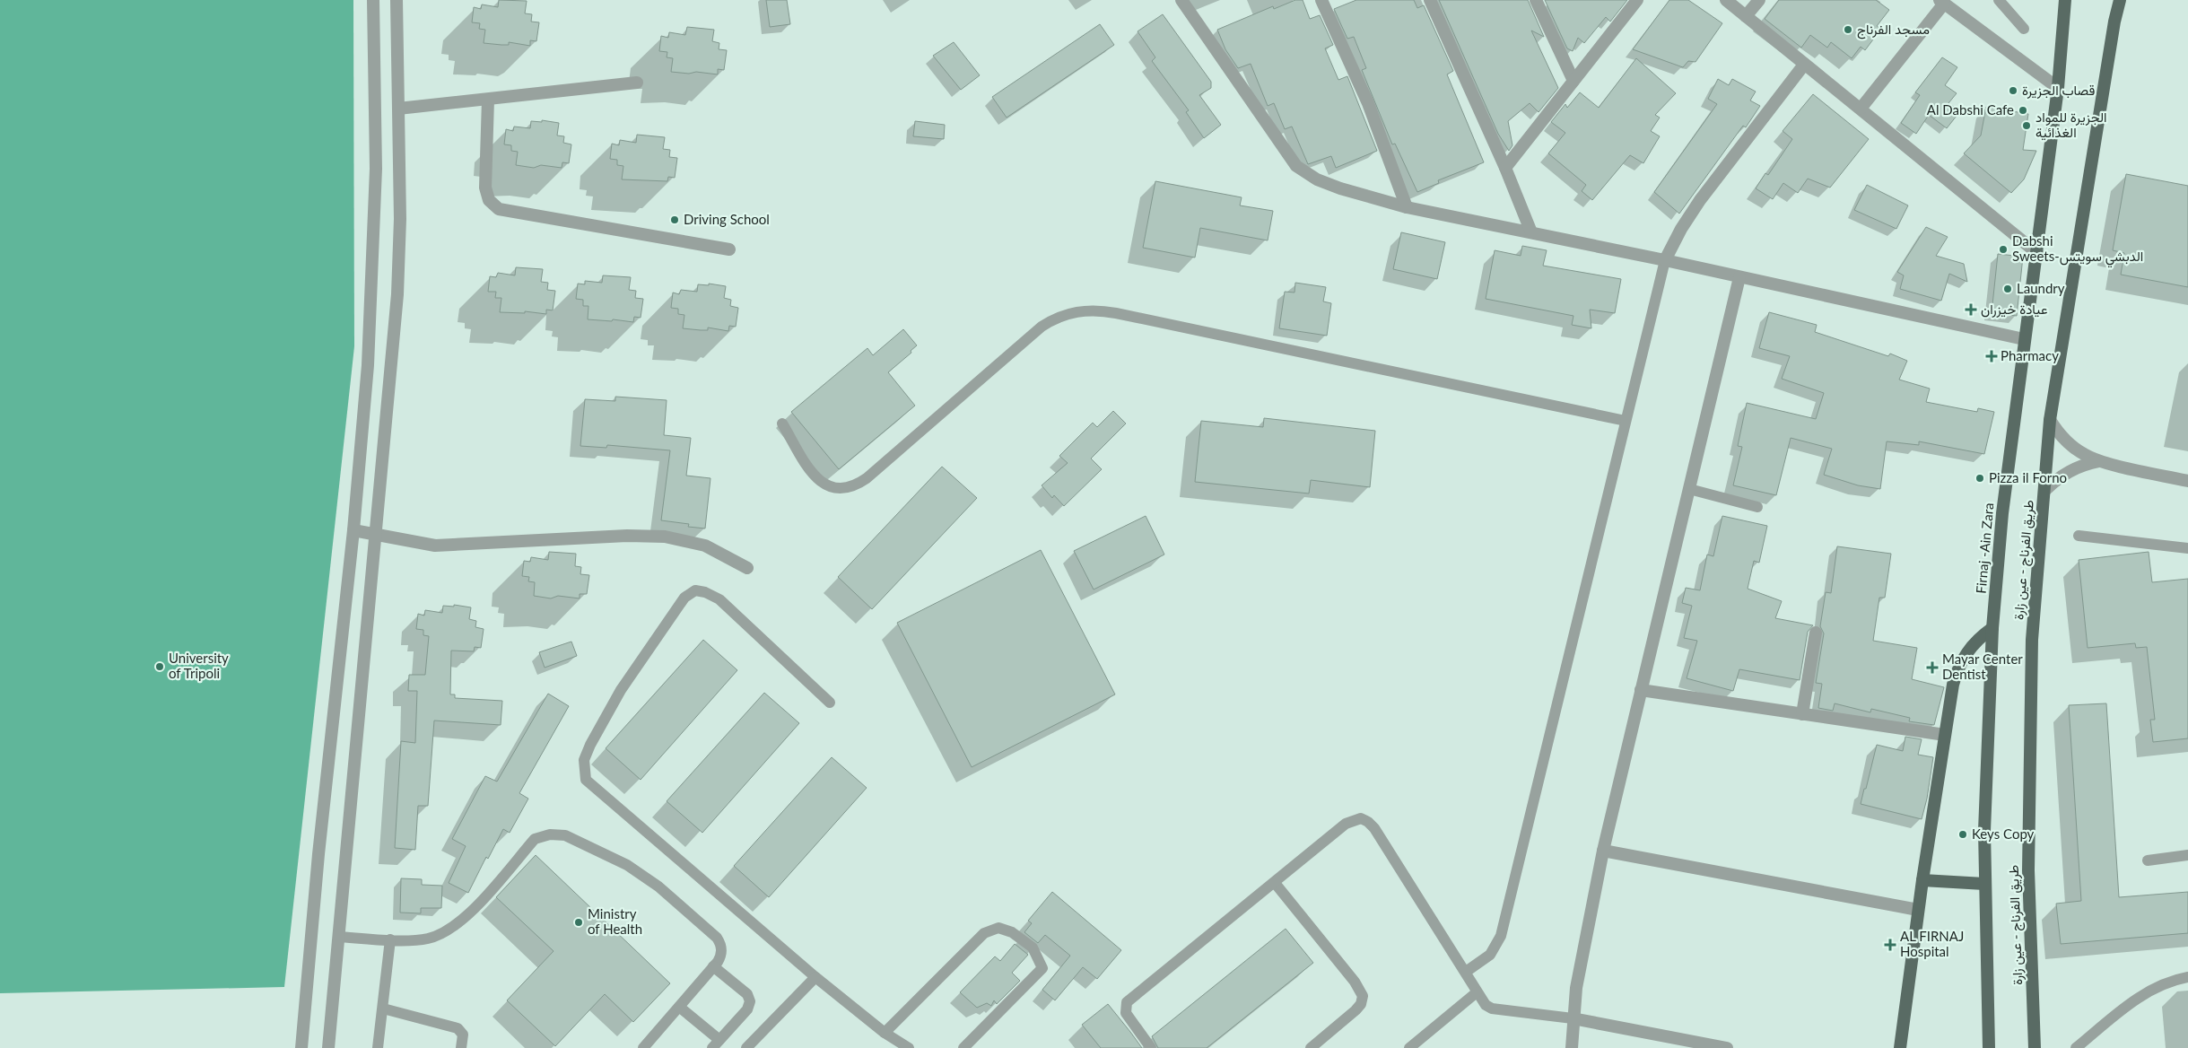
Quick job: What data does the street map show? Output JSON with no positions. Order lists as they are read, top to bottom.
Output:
{
  "streets": {
    "main road": ["Firnaj -Ain Zara", "طريق الفرناج - عين زارة"]
  },
  "places": {
    "other": [
      "مسجد الفرناج",
      "قصاب الجزيرة",
      "Al Dabshi Cafe",
      "الجزيرة للمواد الغذائية",
      "Driving School",
      "Dabshi Sweets-الدبشي سويتس",
      "Laundry",
      "Pizza il Forno",
      "University of Tripoli",
      "Keys Copy",
      "Ministry of Health"
    ],
    "health": [
      "عيادة خيزران",
      "Pharmacy",
      "Mayar Center Dentist",
      "AL FIRNAJ Hospital"
    ]
  }
}
